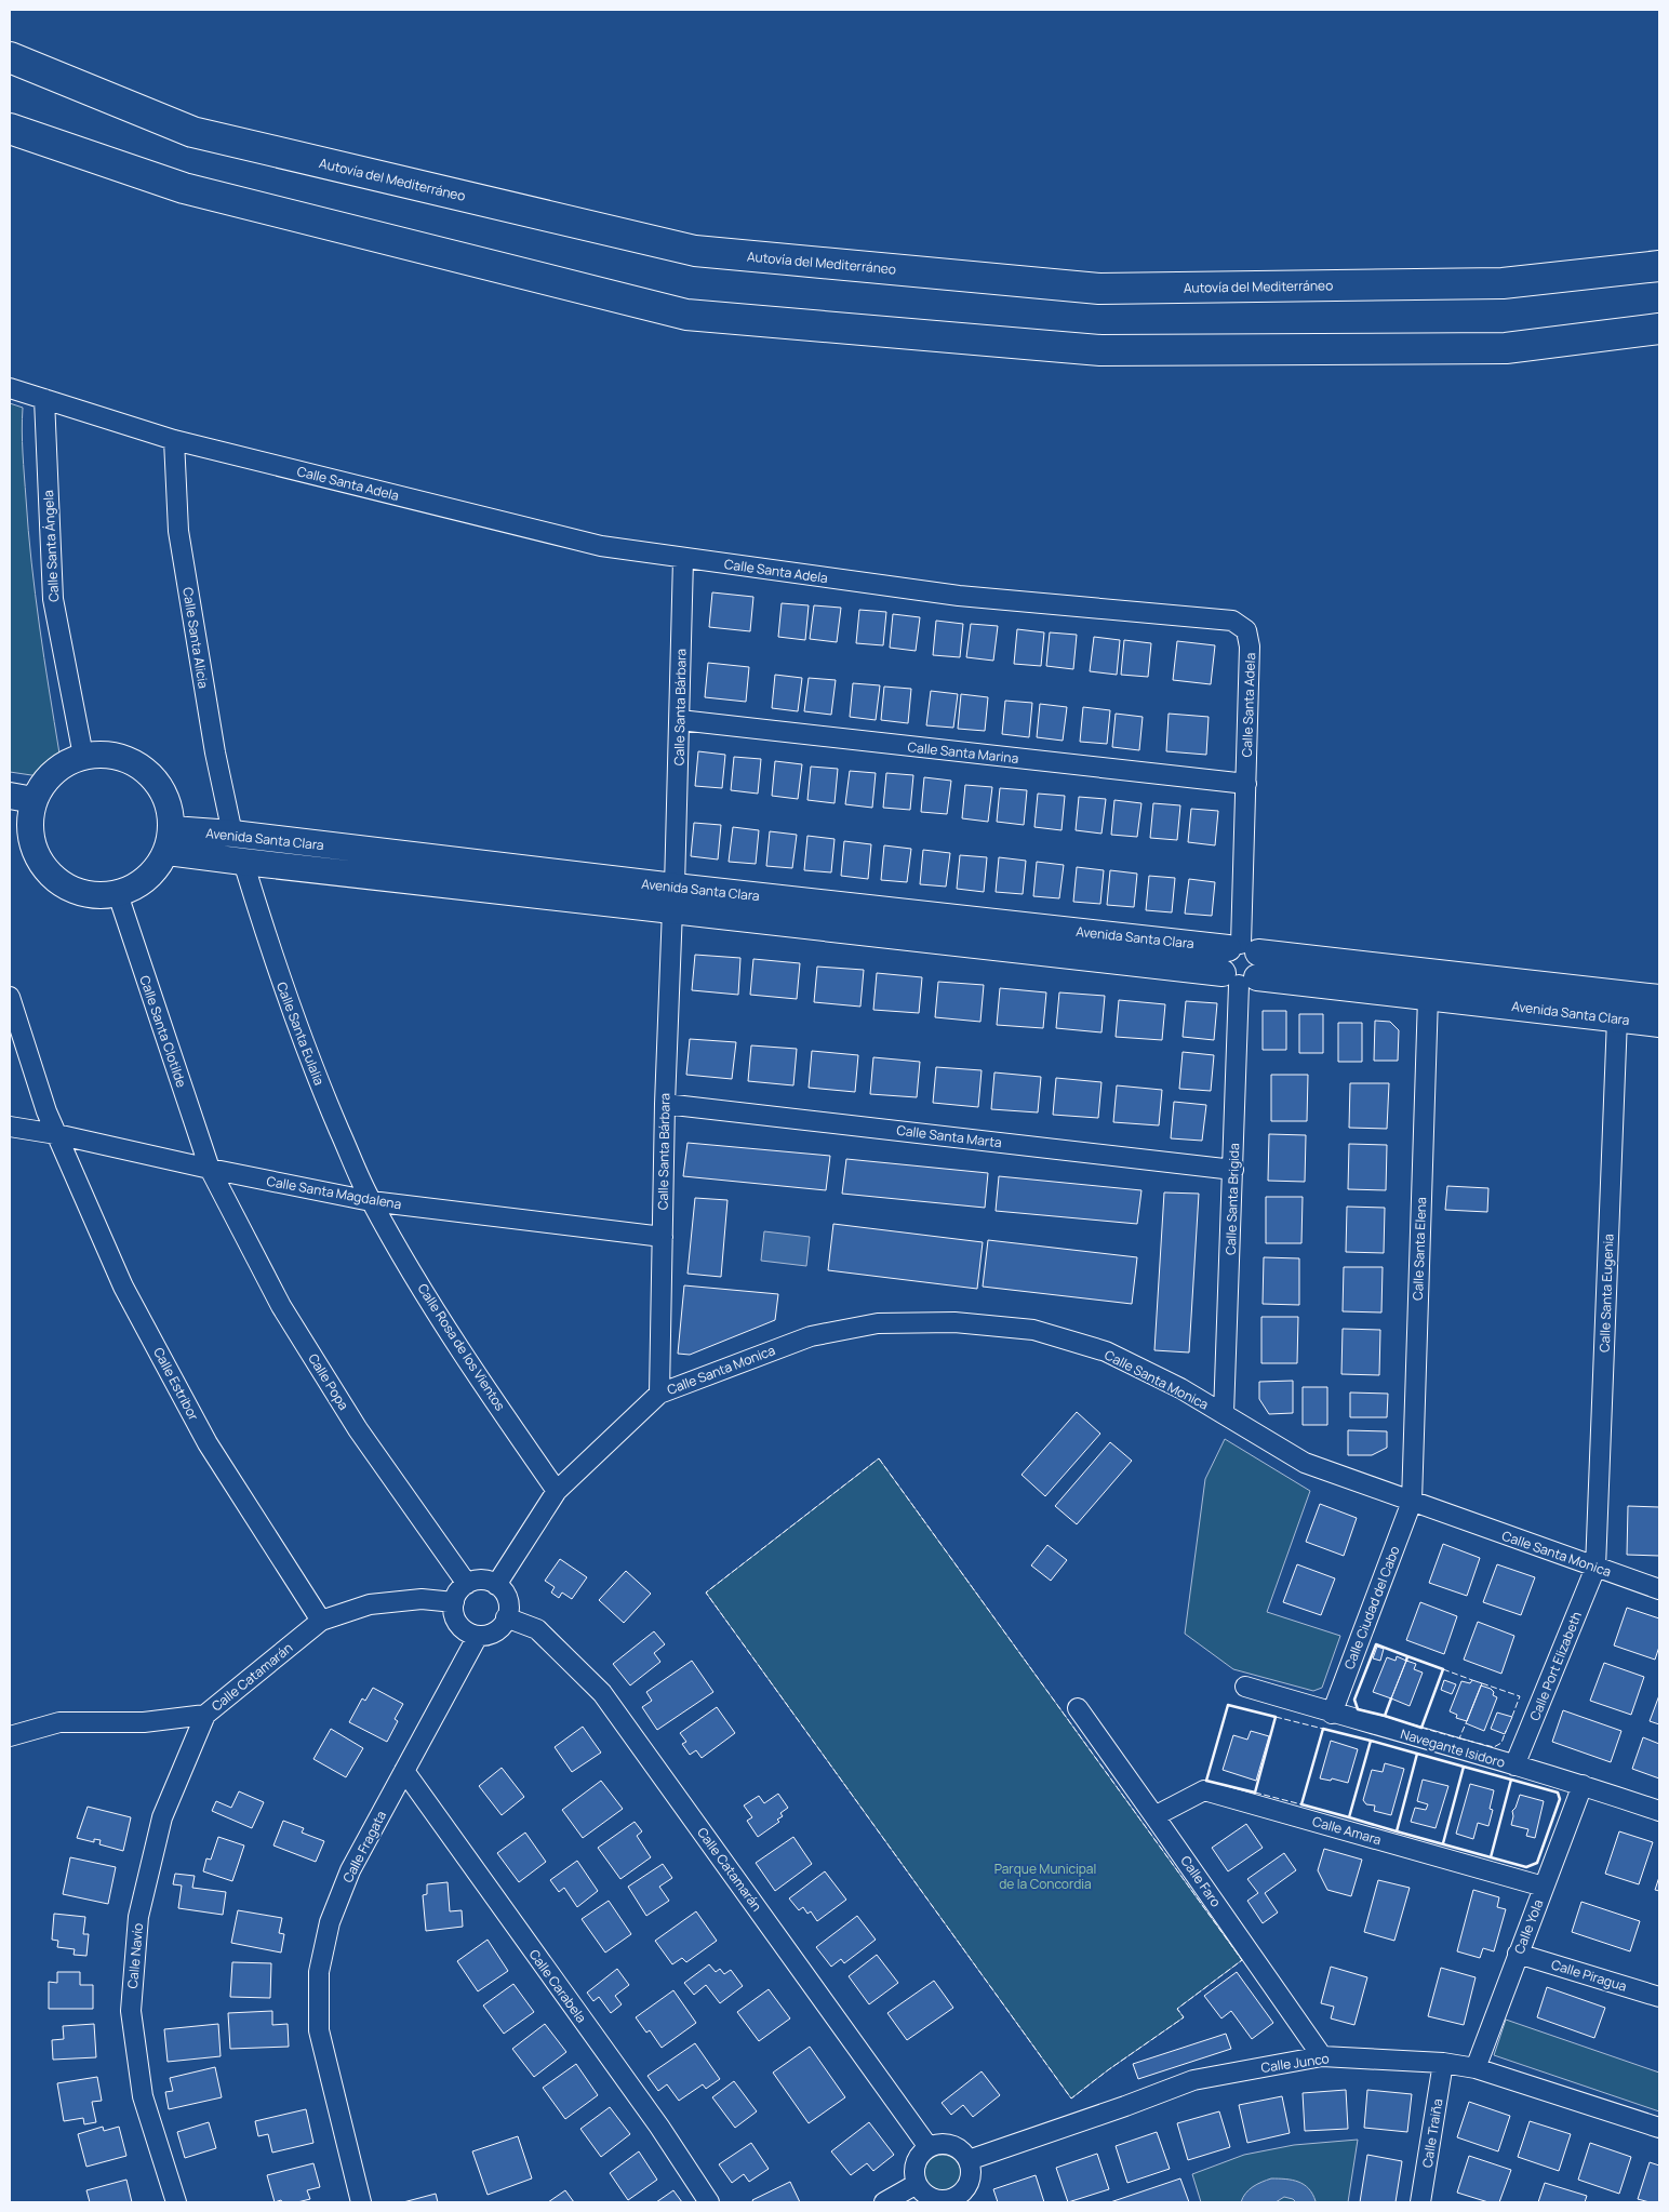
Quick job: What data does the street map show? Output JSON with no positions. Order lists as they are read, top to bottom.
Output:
{
  "streets": {
    "highway": ["Autovía del Mediterráneo"],
    "street": [
      "Calle Santa Adela",
      "Calle Santa Ángela",
      "Calle Santa Alicia",
      "Calle Santa Bárbara",
      "Calle Santa Marina",
      "Avenida Santa Clara",
      "Calle Santa Clotilde",
      "Calle Santa Eulalia",
      "Calle Santa Marta",
      "Calle Santa Magdalena",
      "Calle Santa Brigida",
      "Calle Santa Elena",
      "Calle Santa Eugenia",
      "Calle Rosa de los Vientos",
      "Calle Santa Monica",
      "Calle Popa",
      "Calle Estribor",
      "Calle Ciudad del Cabo",
      "Calle Port Elizabeth",
      "Calle Catamarán",
      "Navegante Isidoro",
      "Calle Amara",
      "Calle Fragata",
      "Calle Faro",
      "Calle Yola",
      "Calle Navío",
      "Calle Piragua",
      "Calle Carabela",
      "Calle Junco",
      "Calle Traiña"
    ]
  },
  "crossings": [
    ["Calle Santa Adela", "Calle Santa Ángela"],
    ["Calle Santa Adela", "Calle Santa Alicia"],
    ["Calle Santa Adela", "Calle Santa Bárbara"],
    ["Calle Santa Adela", "Calle Santa Marina"],
    ["Calle Santa Adela", "Avenida Santa Clara"],
    ["Calle Santa Adela", "Calle Santa Brigida"],
    ["Calle Santa Ángela", "Avenida Santa Clara"],
    ["Calle Santa Ángela", "Calle Santa Clotilde"],
    ["Calle Santa Alicia", "Avenida Santa Clara"],
    ["Calle Santa Bárbara", "Calle Santa Marina"],
    ["Calle Santa Bárbara", "Avenida Santa Clara"],
    ["Calle Santa Bárbara", "Calle Santa Marta"],
    ["Calle Santa Bárbara", "Calle Santa Magdalena"],
    ["Calle Santa Bárbara", "Calle Santa Monica"],
    ["Avenida Santa Clara", "Calle Santa Clotilde"],
    ["Avenida Santa Clara", "Calle Santa Eulalia"],
    ["Avenida Santa Clara", "Calle Santa Brigida"],
    ["Avenida Santa Clara", "Calle Santa Elena"],
    ["Avenida Santa Clara", "Calle Santa Eugenia"],
    ["Calle Santa Clotilde", "Calle Santa Magdalena"],
    ["Calle Santa Clotilde", "Calle Popa"],
    ["Calle Santa Eulalia", "Calle Santa Magdalena"],
    ["Calle Santa Eulalia", "Calle Rosa de los Vientos"],
    ["Calle Santa Marta", "Calle Santa Brigida"],
    ["Calle Santa Magdalena", "Calle Rosa de los Vientos"],
    ["Calle Santa Magdalena", "Calle Popa"],
    ["Calle Santa Magdalena", "Calle Estribor"],
    ["Calle Santa Brigida", "Calle Santa Monica"],
    ["Calle Santa Elena", "Calle Santa Monica"],
    ["Calle Santa Elena", "Calle Ciudad del Cabo"],
    ["Calle Santa Eugenia", "Calle Santa Monica"],
    ["Calle Santa Eugenia", "Calle Port Elizabeth"],
    ["Calle Rosa de los Vientos", "Calle Santa Monica"],
    ["Calle Santa Monica", "Calle Popa"],
    ["Calle Santa Monica", "Calle Ciudad del Cabo"],
    ["Calle Santa Monica", "Calle Port Elizabeth"],
    ["Calle Santa Monica", "Calle Catamarán"],
    ["Calle Santa Monica", "Calle Fragata"],
    ["Calle Popa", "Calle Catamarán"],
    ["Calle Popa", "Calle Fragata"],
    ["Calle Estribor", "Calle Catamarán"],
    ["Calle Ciudad del Cabo", "Navegante Isidoro"],
    ["Calle Port Elizabeth", "Navegante Isidoro"],
    ["Calle Catamarán", "Calle Fragata"],
    ["Calle Catamarán", "Calle Navío"],
    ["Calle Catamarán", "Calle Junco"],
    ["Navegante Isidoro", "Calle Yola"],
    ["Calle Amara", "Calle Faro"],
    ["Calle Amara", "Calle Yola"],
    ["Calle Fragata", "Calle Carabela"],
    ["Calle Faro", "Calle Junco"],
    ["Calle Yola", "Calle Piragua"],
    ["Calle Yola", "Calle Junco"],
    ["Calle Junco", "Calle Traiña"]
  ],
  "parks": ["Parque Municipal de la Concordia"]
}
